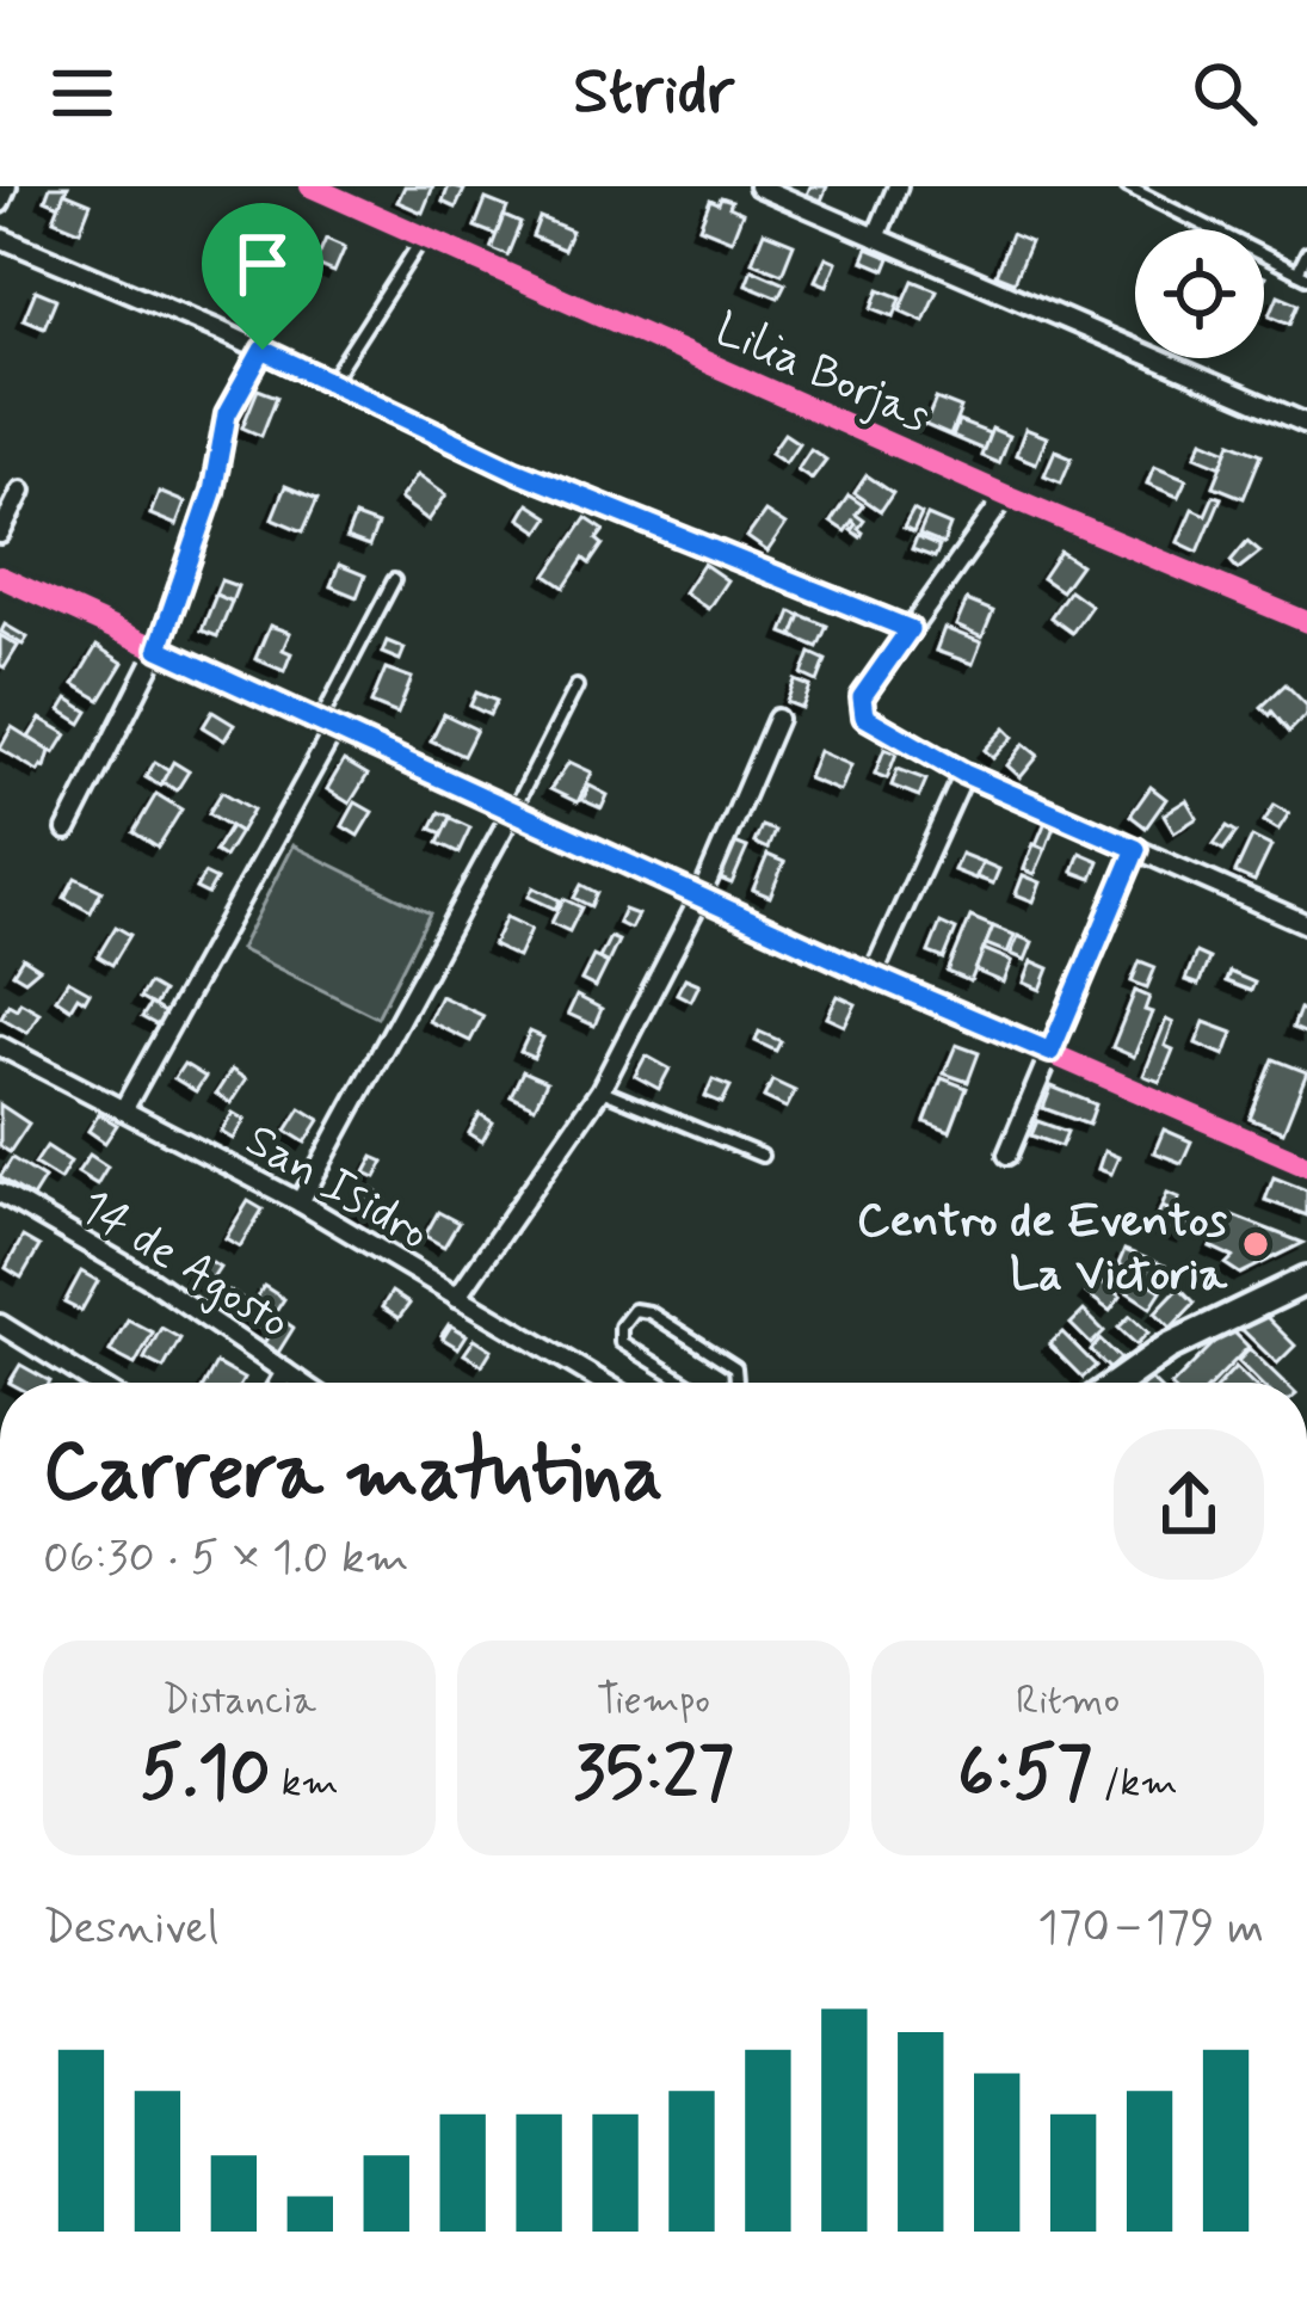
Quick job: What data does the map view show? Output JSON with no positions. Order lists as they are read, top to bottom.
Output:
{
  "streets": {
    "street": ["Lilia Borjas", "San Isidro", "14 de Agosto"]
  },
  "places": ["Centro de Eventos La Victoria"],
  "page": {
    "header": "Stridr",
    "heading": ["Carrera matutina", "06:30 · 5 × 1.0 km"],
    "stats": [
      ["Distancia", "5.10 km"],
      ["Tiempo", "35:27"],
      ["Ritmo", "6:57 /km"]
    ],
    "chart": ["Desnivel", "170–179 m"]
  }
}
